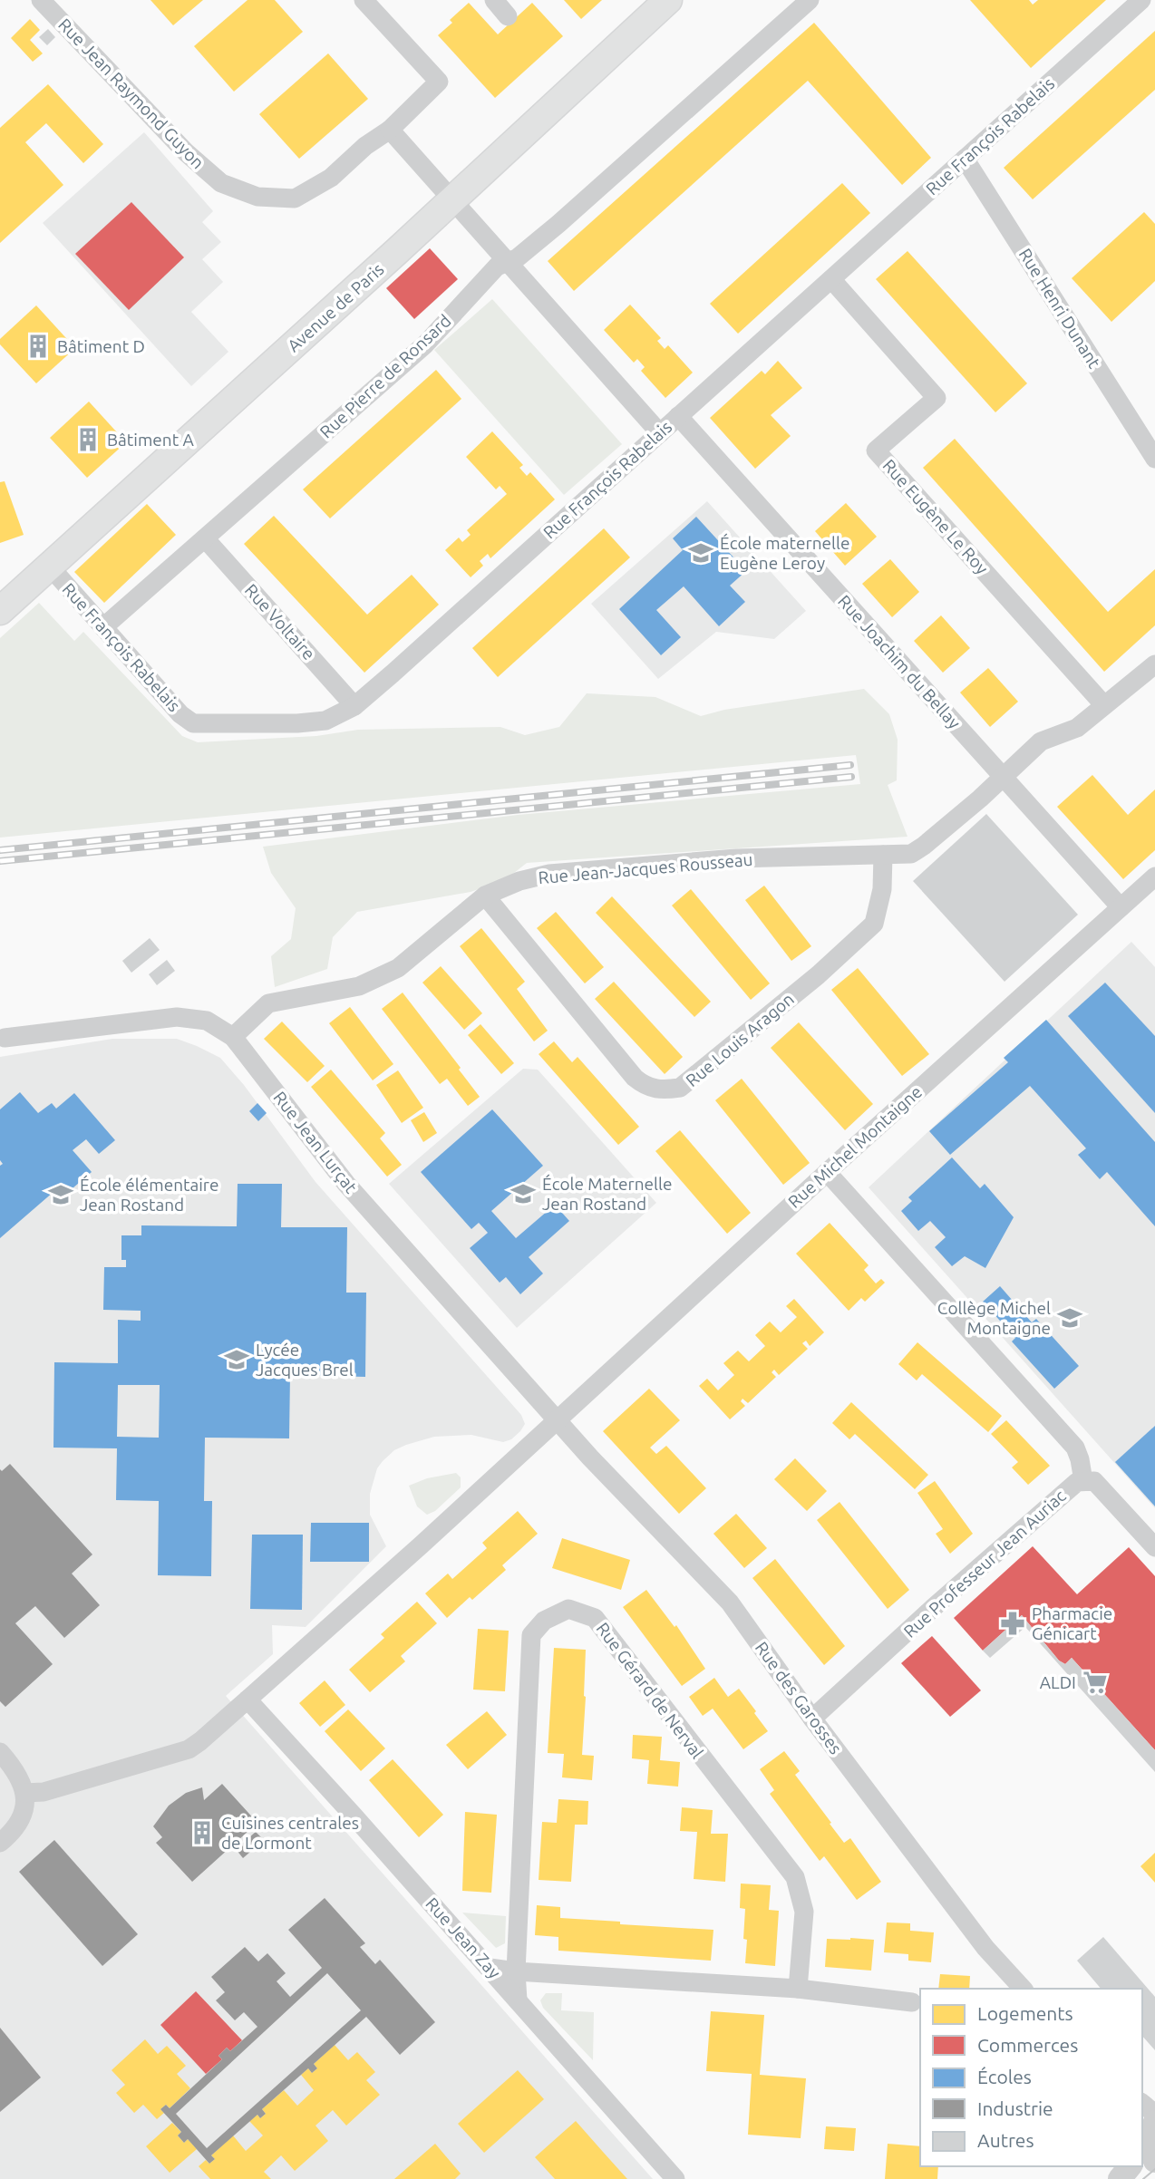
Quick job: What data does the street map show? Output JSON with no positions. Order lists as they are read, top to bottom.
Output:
{
  "streets": {
    "main road": ["Avenue de Paris"],
    "street": [
      "Rue Jean Raymond Guyon",
      "Rue François Rabelais",
      "Rue Henri Dunant",
      "Rue Pierre de Ronsard",
      "Rue Eugène Le Roy",
      "Rue Voltaire",
      "Rue Joachim du Bellay",
      "Rue Jean-Jacques Rousseau",
      "Rue Louis Aragon",
      "Rue Jean Lurçat",
      "Rue Michel Montaigne",
      "Rue Professeur Jean Auriac",
      "Rue Gérard de Nerval",
      "Rue des Garosses",
      "Rue Jean Zay"
    ]
  },
  "crossings": [
    ["Rue François Rabelais", "Avenue de Paris"],
    ["Rue François Rabelais", "Rue Henri Dunant"],
    ["Rue François Rabelais", "Rue Pierre de Ronsard"],
    ["Rue François Rabelais", "Rue Eugène Le Roy"],
    ["Rue François Rabelais", "Rue Voltaire"],
    ["Rue François Rabelais", "Rue Joachim du Bellay"],
    ["Rue Pierre de Ronsard", "Rue Voltaire"],
    ["Rue Eugène Le Roy", "Rue Jean-Jacques Rousseau"],
    ["Rue Joachim du Bellay", "Rue Jean-Jacques Rousseau"],
    ["Rue Joachim du Bellay", "Rue Michel Montaigne"],
    ["Rue Jean-Jacques Rousseau", "Rue Louis Aragon"],
    ["Rue Jean-Jacques Rousseau", "Rue Jean Lurçat"],
    ["Rue Jean Lurçat", "Rue Michel Montaigne"],
    ["Rue Jean Lurçat", "Rue des Garosses"],
    ["Rue Michel Montaigne", "Rue des Garosses"],
    ["Rue Professeur Jean Auriac", "Rue des Garosses"],
    ["Rue Gérard de Nerval", "Rue Jean Zay"]
  ],
  "places": {
    "building": ["Bâtiment D", "Bâtiment A", "Cuisines centrales de Lormont"],
    "school or university": [
      "École maternelle Eugène Leroy",
      "École Maternelle Jean Rostand",
      "École élémentaire Jean Rostand",
      "Collège Michel Montaigne",
      "Lycée Jacques Brel"
    ],
    "pharmacy": ["Pharmacie Génicart"],
    "supermarket": ["ALDI"]
  },
  "legend": [
    "Logements",
    "Commerces",
    "Écoles",
    "Industrie",
    "Autres"
  ]
}
